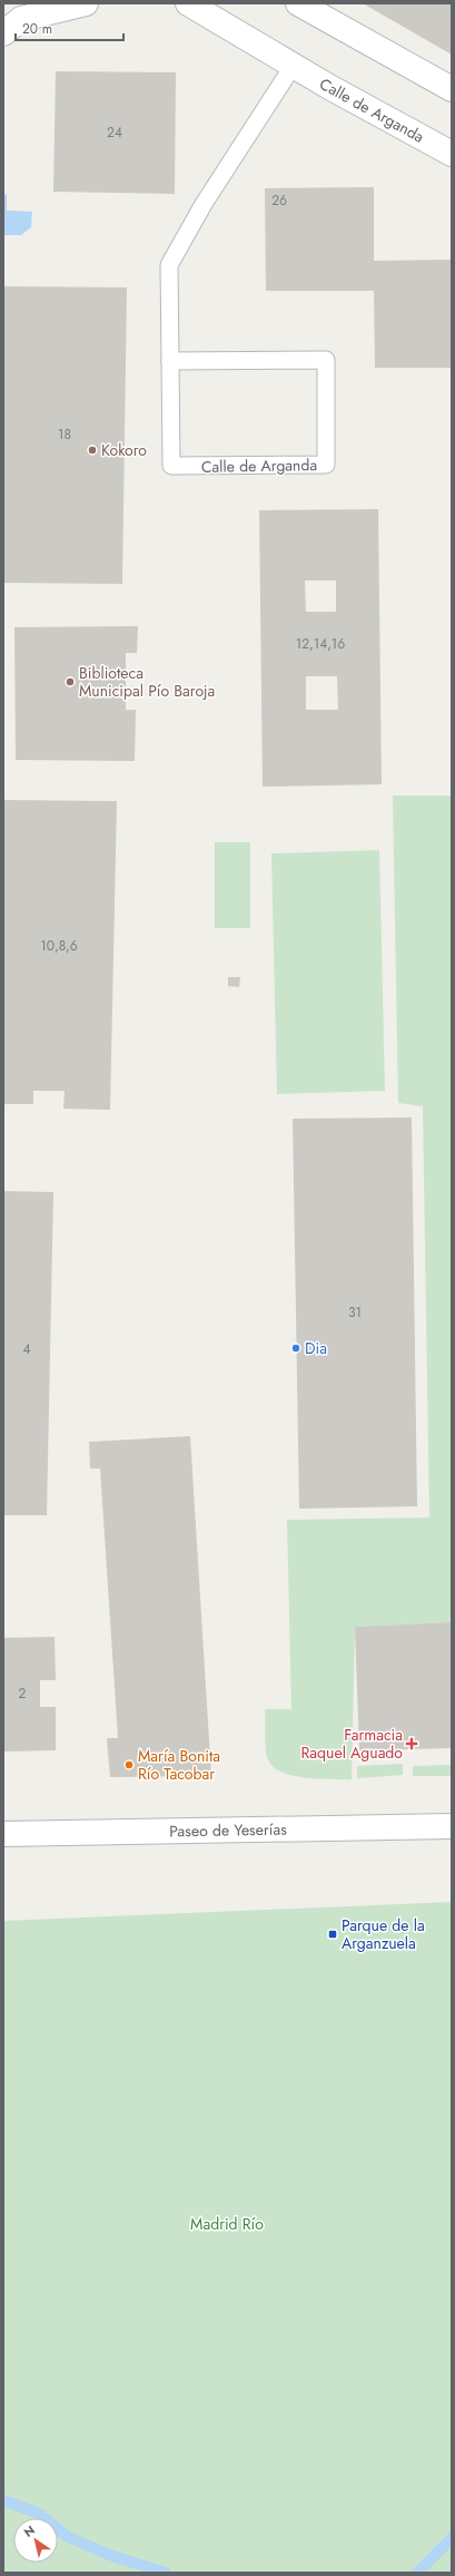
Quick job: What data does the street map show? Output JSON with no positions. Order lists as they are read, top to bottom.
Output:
{
  "streets": {
    "street": ["Calle de Arganda", "Paseo de Yeserías"]
  },
  "parks": ["Madrid Río"],
  "places": {
    "other": [
      "Kokoro",
      "Biblioteca Municipal Pío Baroja",
      "Dia",
      "María Bonita Río Tacobar"
    ],
    "health": ["Farmacia Raquel Aguado"],
    "transit": ["Parque de la Arganzuela"]
  },
  "house_numbers": [
    "24",
    "26",
    "18",
    "12,14,16",
    "10,8,6",
    "31",
    "4",
    "2"
  ],
  "scale_bar": "20 m",
  "north": "top left"
}
